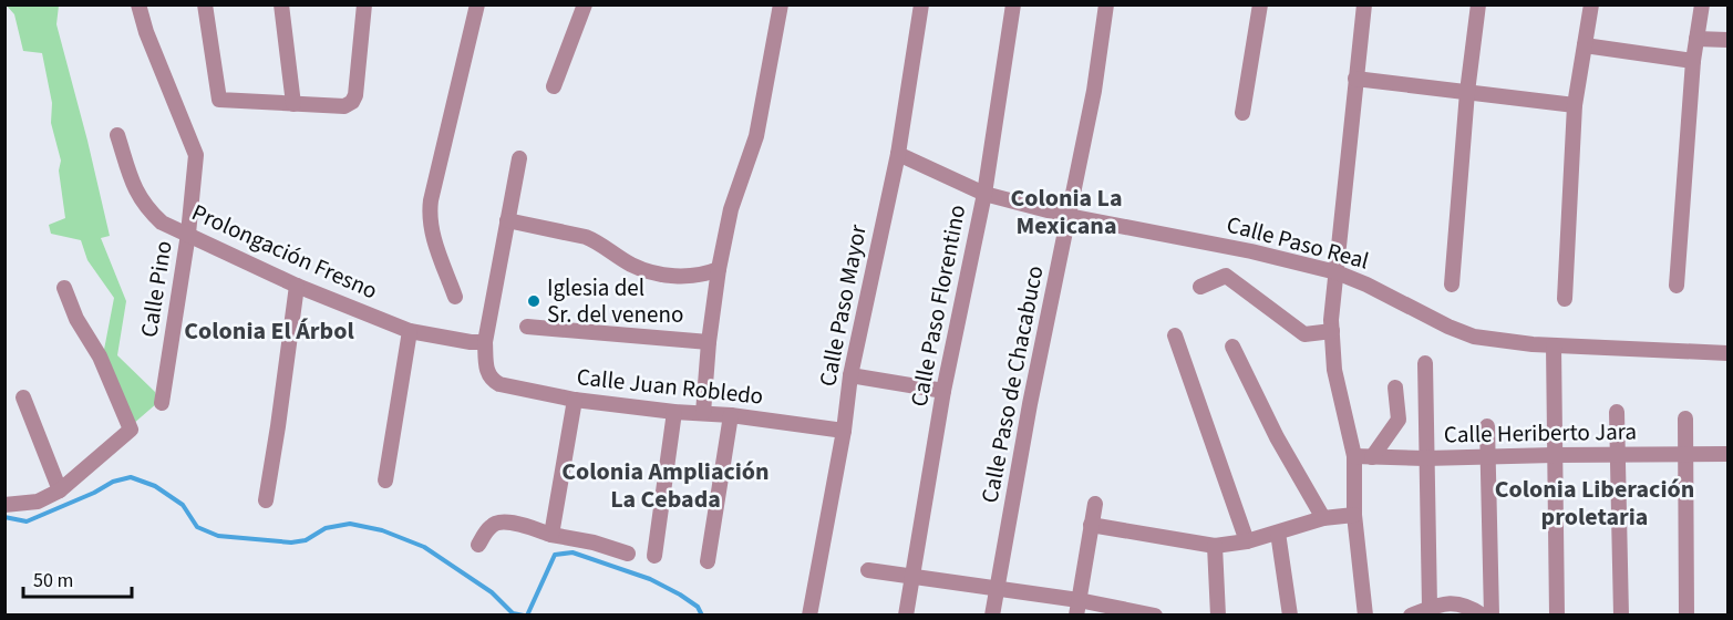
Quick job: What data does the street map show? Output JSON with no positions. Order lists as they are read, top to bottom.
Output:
{
  "streets": {
    "street": [
      "Calle Paso Real",
      "Prolongación Fresno",
      "Calle Pino",
      "Calle Paso Mayor",
      "Calle Paso Florentino",
      "Calle Paso de Chacabuco",
      "Calle Juan Robledo",
      "Calle Heriberto Jara"
    ]
  },
  "crossings": [
    ["Calle Paso Real", "Calle Paso Mayor"],
    ["Calle Paso Real", "Calle Paso Florentino"],
    ["Calle Paso Real", "Calle Paso de Chacabuco"],
    ["Prolongación Fresno", "Calle Pino"],
    ["Prolongación Fresno", "Calle Juan Robledo"],
    ["Calle Paso Mayor", "Calle Juan Robledo"]
  ],
  "districts": [
    "Colonia La Mexicana",
    "Colonia El Árbol",
    "Colonia Ampliación La Cebada",
    "Colonia Liberación proletaria"
  ],
  "places": ["Iglesia del Sr. del veneno"],
  "scale_bar": "50 m"
}
